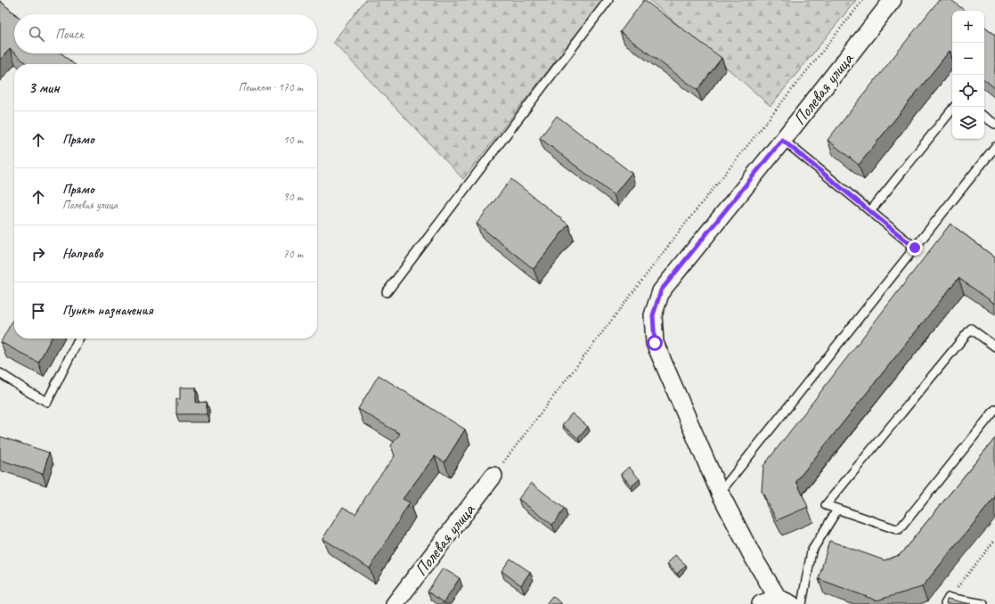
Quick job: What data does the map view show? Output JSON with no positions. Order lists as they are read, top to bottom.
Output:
{
  "streets": {
    "street": ["Полевая улица"]
  },
  "page": {
    "map_buttons": ["+", "−"],
    "search": "Поиск",
    "heading": ["3 мин", "Пешком · 170 m"],
    "list": [
      ["Прямо", "10 m"],
      ["Прямо", "Полевая улица", "90 m"],
      ["Направо", "70 m"],
      "Пункт назначения"
    ]
  }
}
